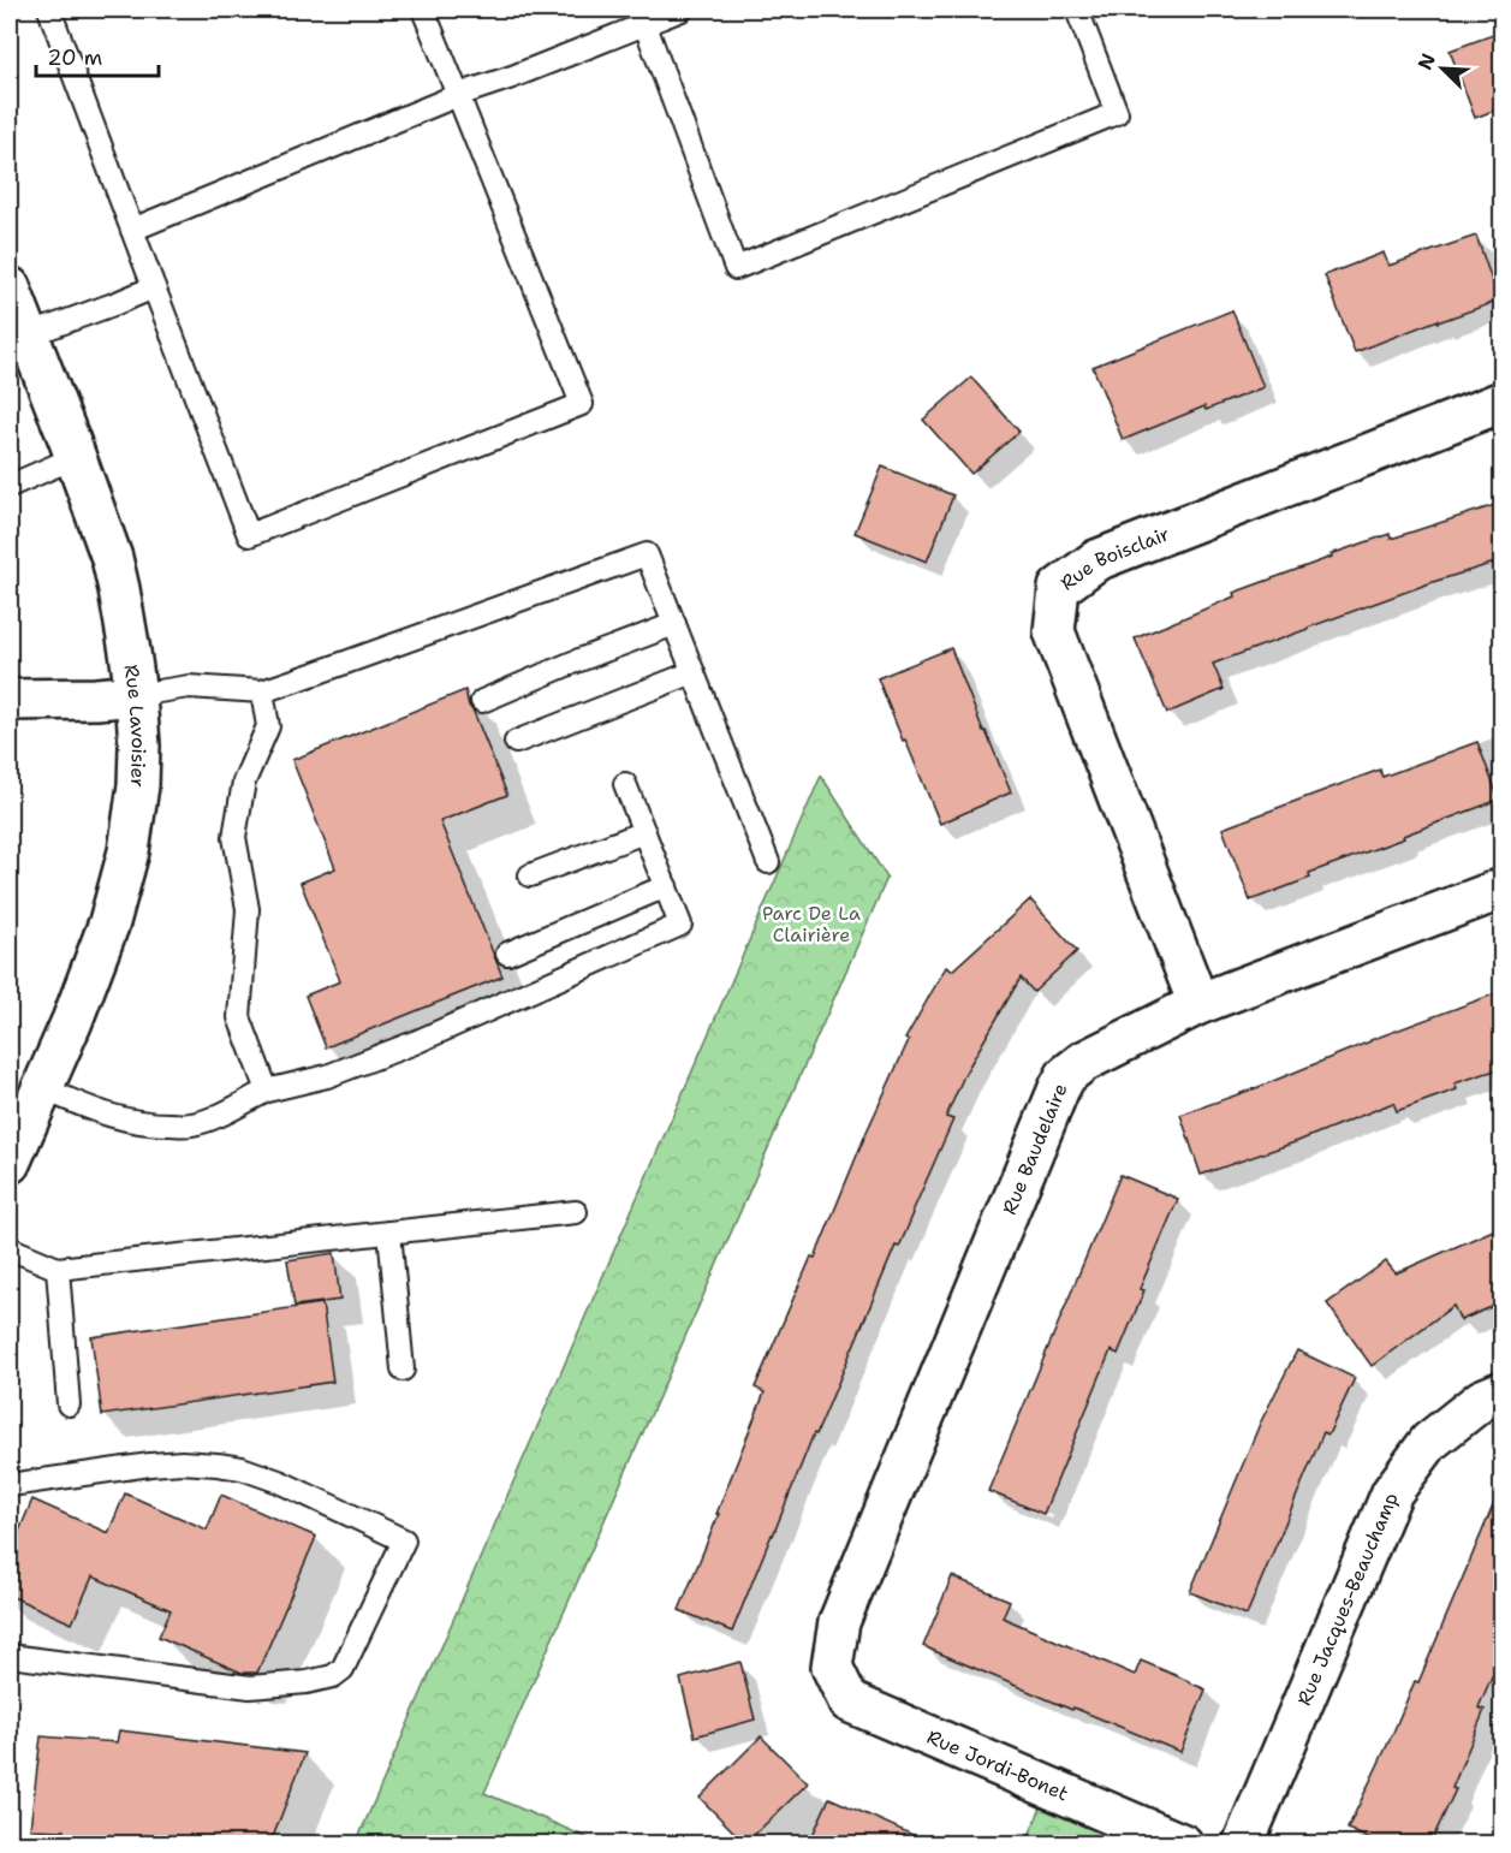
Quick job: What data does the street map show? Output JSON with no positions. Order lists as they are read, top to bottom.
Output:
{
  "streets": {
    "street": [
      "Rue Boisclair",
      "Rue Lavoisier",
      "Rue Baudelaire",
      "Rue Jacques-Beauchamp",
      "Rue Jordi-Bonet"
    ]
  },
  "crossings": [
    ["Rue Boisclair", "Rue Baudelaire"],
    ["Rue Baudelaire", "Rue Jordi-Bonet"]
  ],
  "parks": ["Parc De La Clairière"],
  "scale_bar": "20 m",
  "north": "top left"
}
